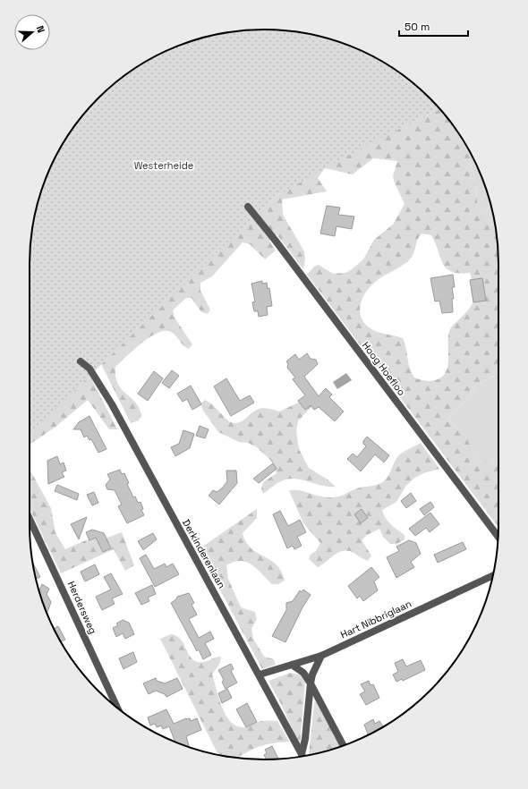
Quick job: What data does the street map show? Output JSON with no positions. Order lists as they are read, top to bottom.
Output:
{
  "streets": {
    "street": [
      "Hoog Hoefloo",
      "Derkinderenlaan",
      "Herdersweg",
      "Hart Nibbriglaan"
    ]
  },
  "crossings": [
    ["Derkinderenlaan", "Hart Nibbriglaan"]
  ],
  "parks": ["Westerheide"],
  "scale_bar": "50 m",
  "north": "right"
}
